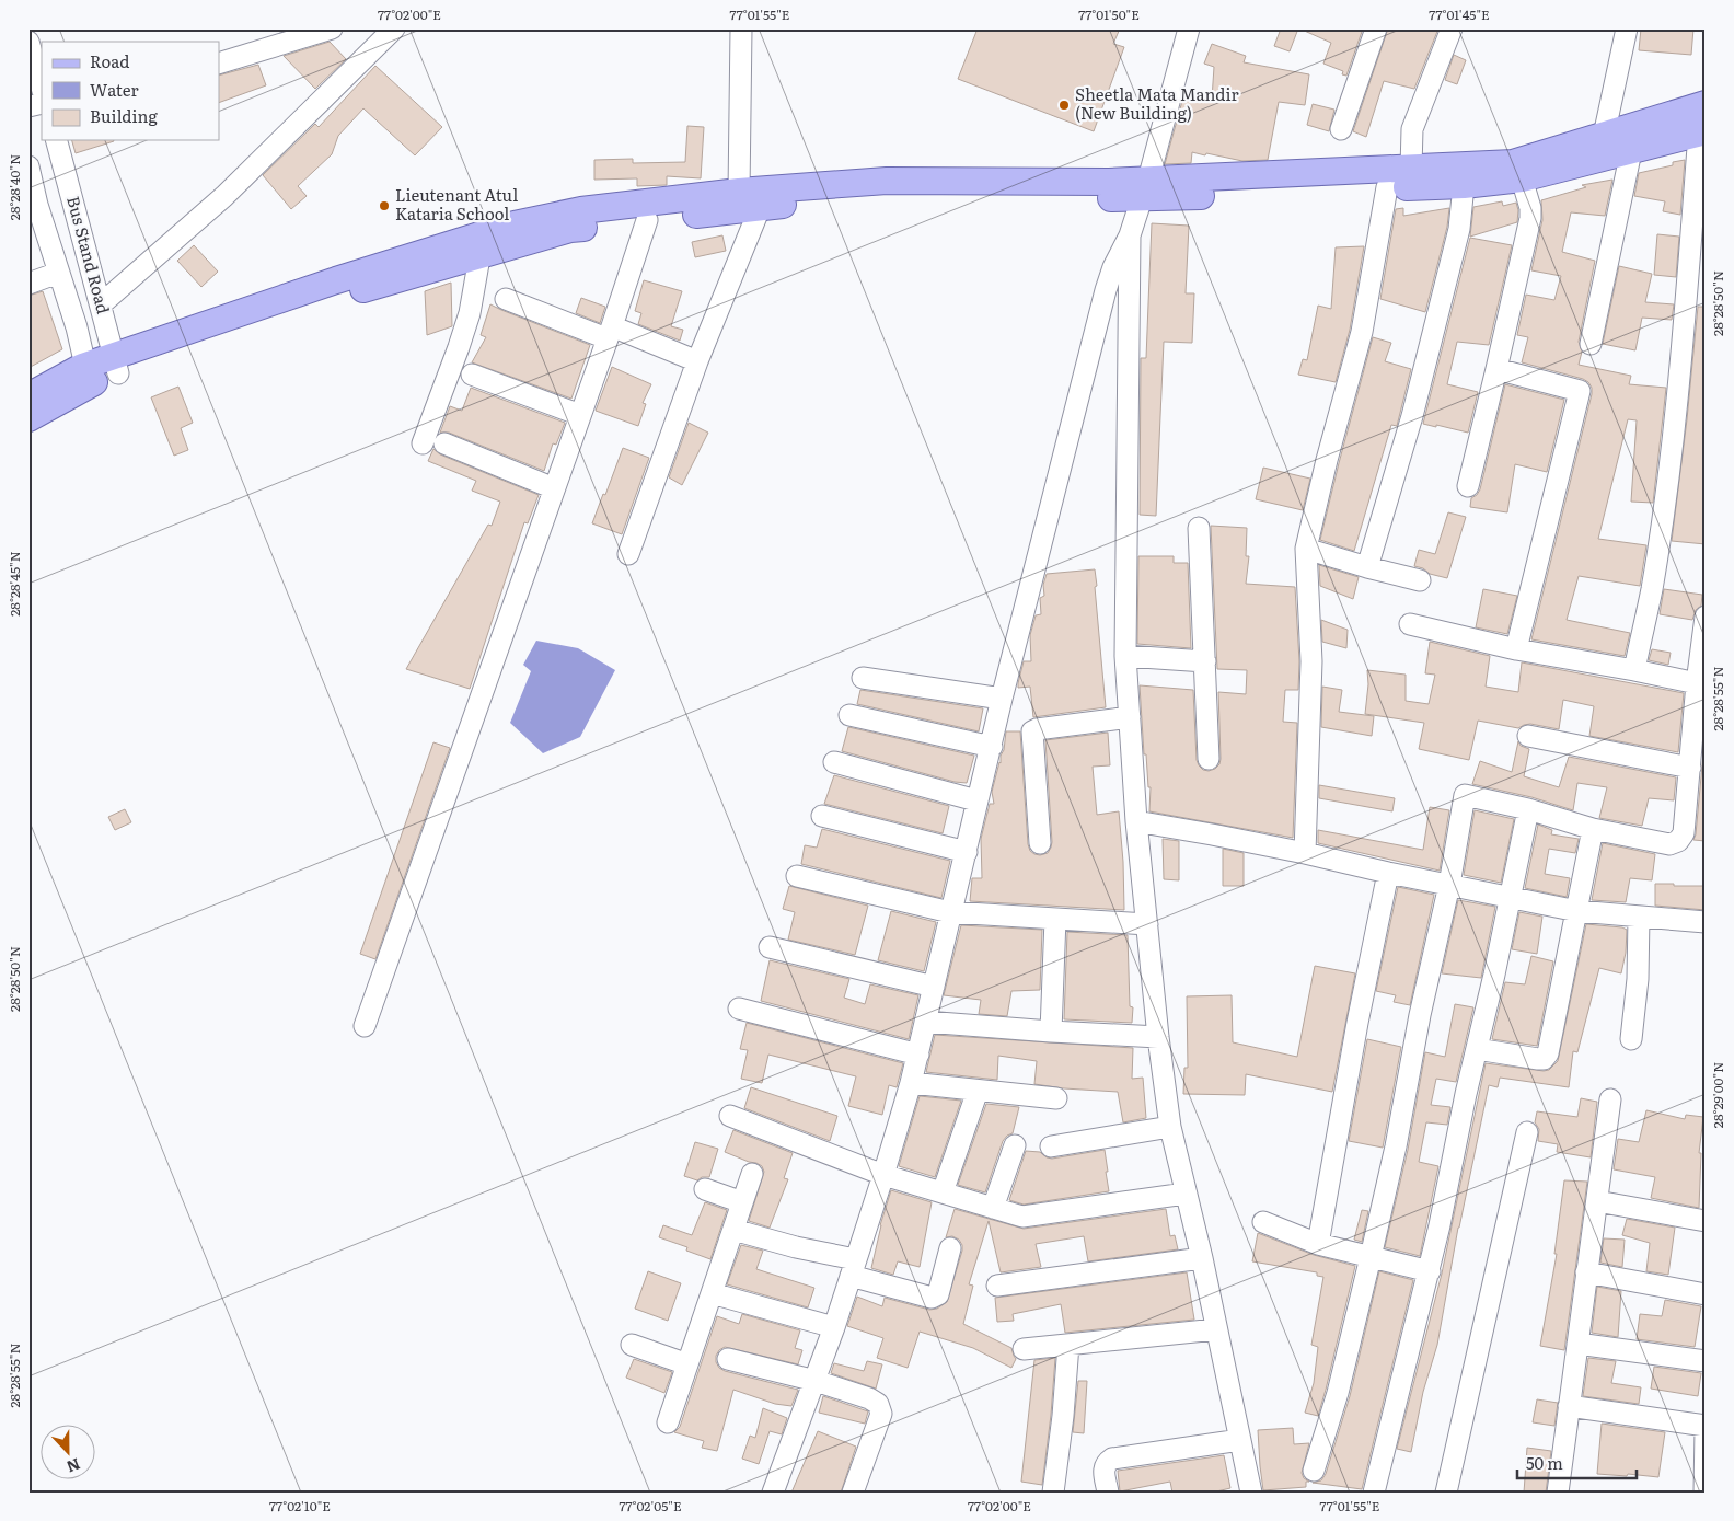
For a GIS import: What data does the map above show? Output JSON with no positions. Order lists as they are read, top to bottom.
{
  "streets": {
    "street": ["Bus Stand Road"]
  },
  "places": ["Sheetla Mata Mandir (New Building)", "Lieutenant Atul Kataria School"],
  "legend": ["Road", "Water", "Building"],
  "scale_bar": "50 m",
  "north": "bottom",
  "coordinates": [
    "77°02'00\"E",
    "77°01'55\"E",
    "77°01'50\"E",
    "77°01'45\"E",
    "28°28'40\"N",
    "28°28'50\"N",
    "28°28'45\"N",
    "28°28'55\"N",
    "28°29'00\"N",
    "77°02'10\"E",
    "77°02'05\"E"
  ]
}
